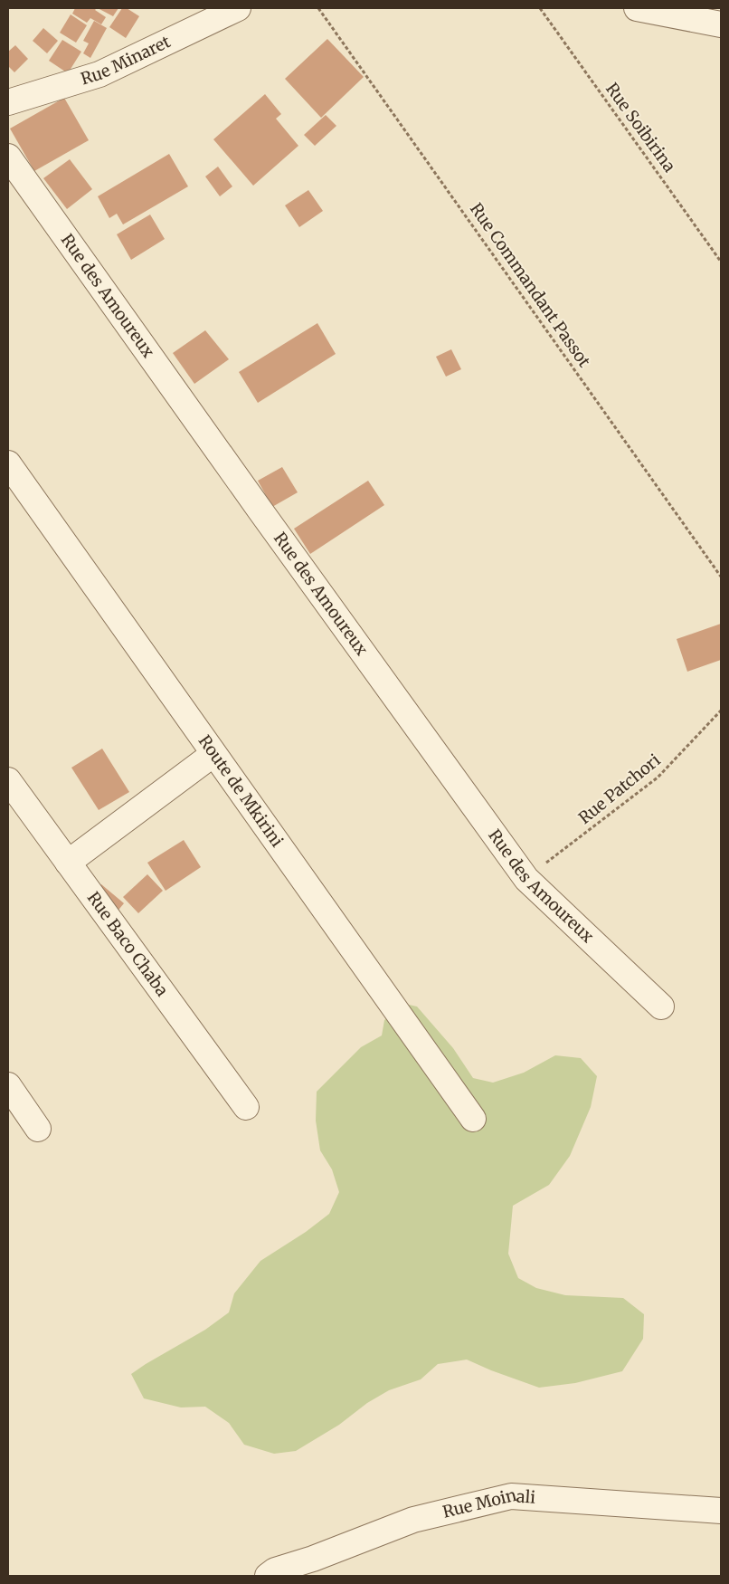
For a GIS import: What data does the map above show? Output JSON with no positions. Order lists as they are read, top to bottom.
{
  "streets": {
    "street": [
      "Rue Minaret",
      "Rue des Amoureux",
      "Route de Mkirini",
      "Rue Baco Chaba",
      "Rue Moinali"
    ],
    "path": ["Rue Soibirina", "Rue Commandant Passot", "Rue Patchori"]
  },
  "crossings": [
    ["Rue des Amoureux", "Rue Patchori"]
  ]
}
